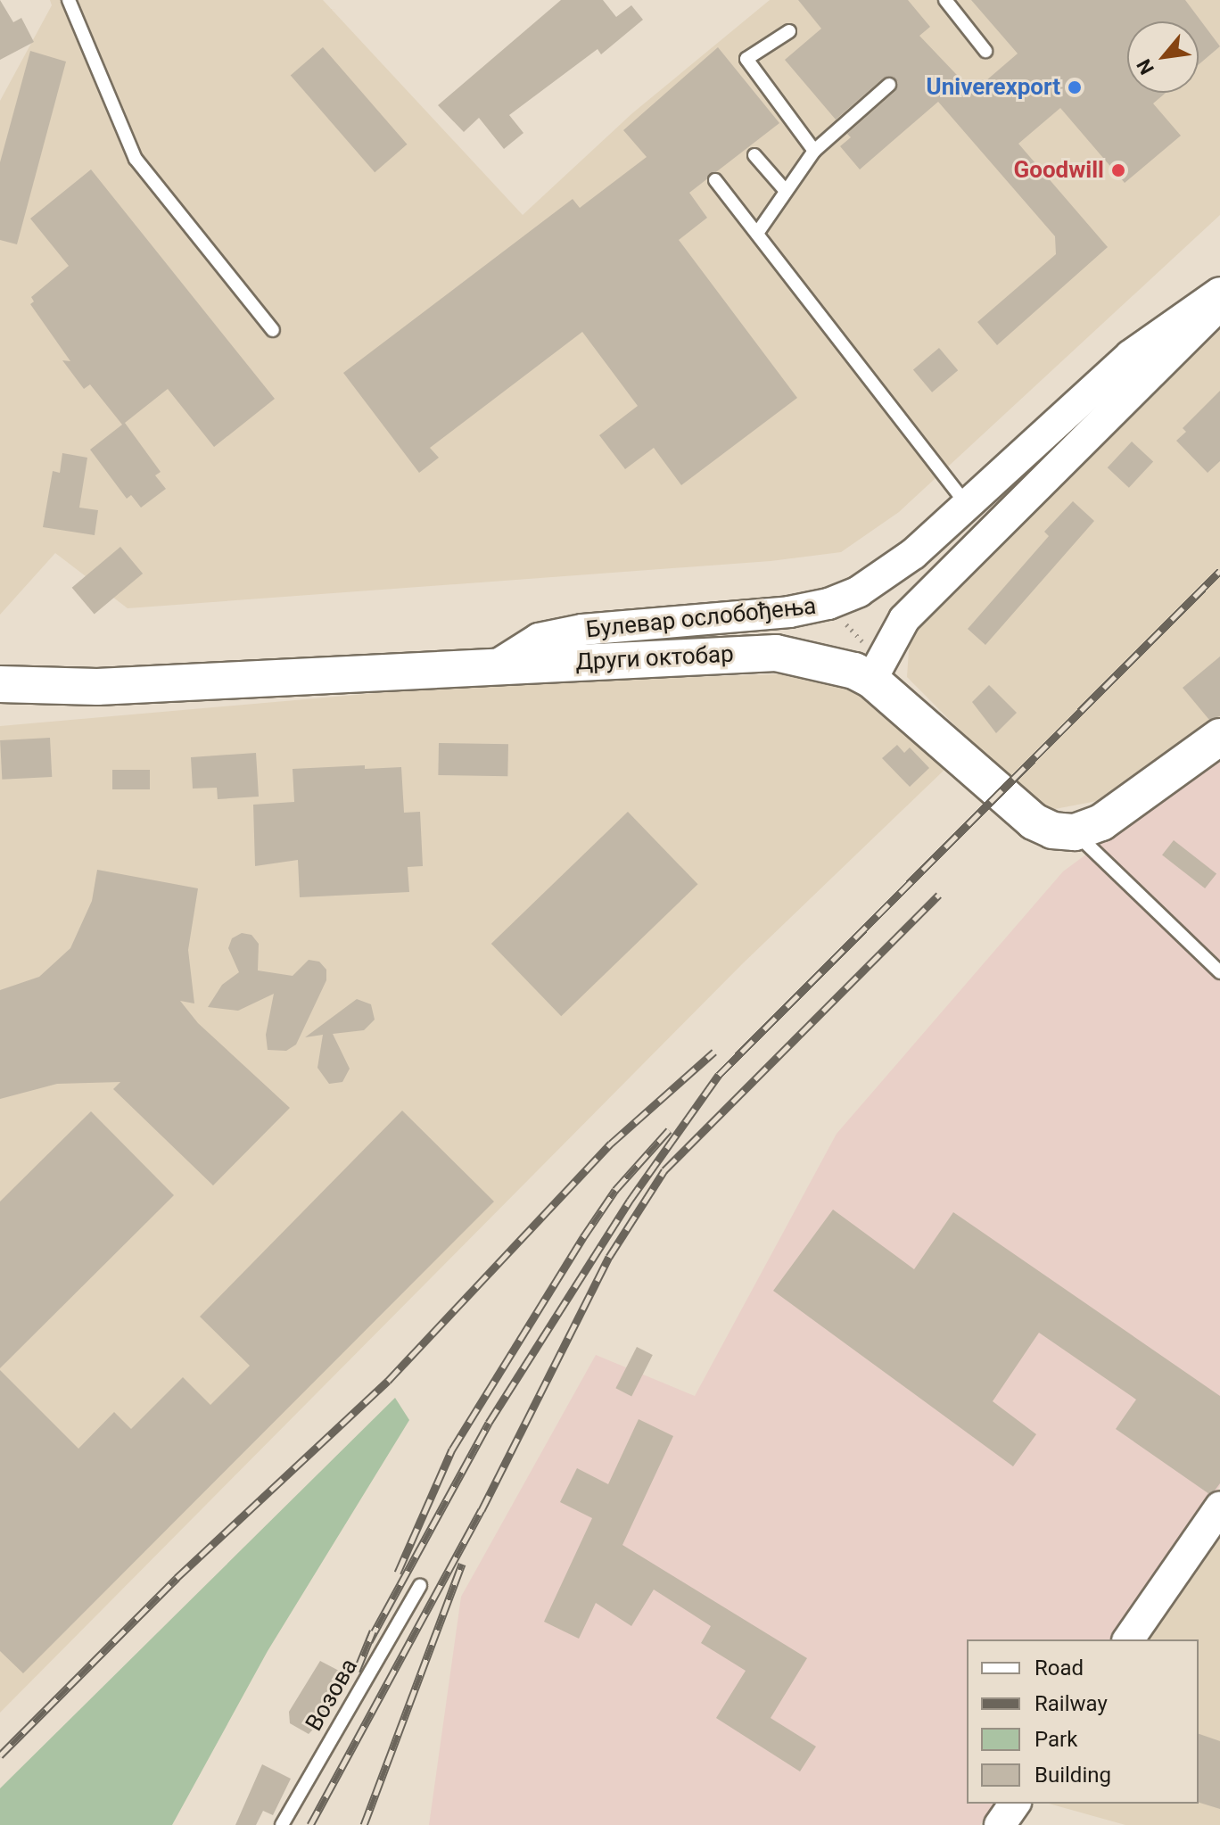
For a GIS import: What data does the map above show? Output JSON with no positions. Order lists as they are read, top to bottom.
{
  "streets": {
    "main road": ["Други октобар"],
    "street": ["Булевар ослобођења"],
    "lane": ["Возова"]
  },
  "crossings": [
    ["Булевар ослобођења", "Други октобар"]
  ],
  "places": ["Univerexport", "Goodwill"],
  "legend": [
    "Road",
    "Railway",
    "Park",
    "Building"
  ],
  "north": "bottom left"
}
